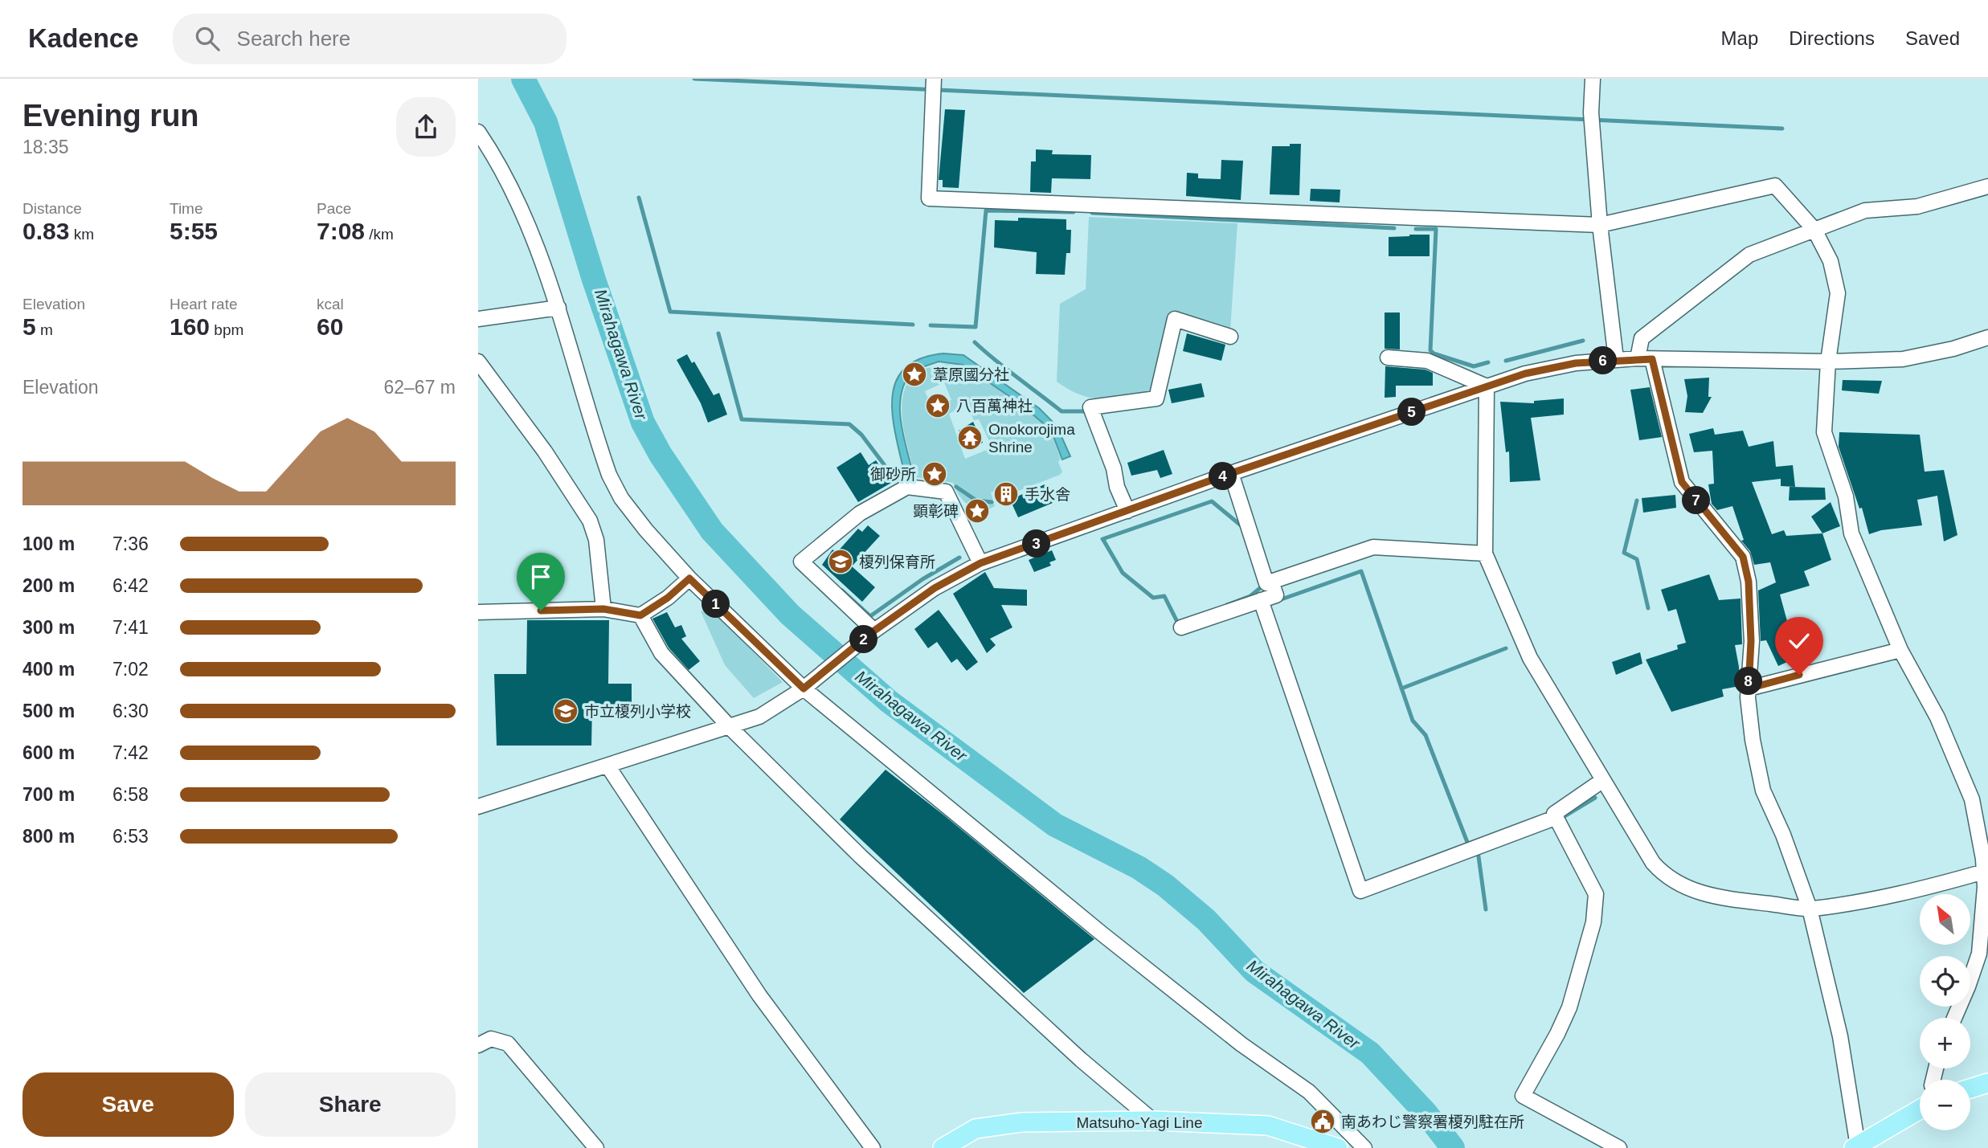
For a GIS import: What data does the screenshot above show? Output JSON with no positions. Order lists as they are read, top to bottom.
{
  "streets": {
    "main road": ["Matsuho-Yagi Line"]
  },
  "water": ["Mirahagawa River"],
  "places": {
    "place": [
      "葦原國分社",
      "八百萬神社",
      "御砂所",
      "顕彰碑"
    ],
    "temple": ["Onokorojima Shrine"],
    "building": ["手水舎"],
    "school or university": ["榎列保育所", "市立榎列小学校"],
    "public building": ["南あわじ警察署榎列駐在所"]
  },
  "north": "top left",
  "page": {
    "header": "Kadence",
    "search": "Search here",
    "nav": ["Map", "Directions", "Saved"],
    "heading": ["Evening run", "18:35"],
    "stats": [
      ["Distance", "0.83 km"],
      ["Time", "5:55"],
      ["Pace", "7:08 /km"],
      ["Elevation", "5 m"],
      ["Heart rate", "160 bpm"],
      ["kcal", "60"]
    ],
    "pins": [
      "6",
      "5",
      "4",
      "7",
      "3",
      "1",
      "2",
      "8"
    ],
    "chart": ["Elevation", "62–67 m"],
    "list": [
      {
        "name": "100 m",
        "note": "7:36"
      },
      {
        "name": "200 m",
        "note": "6:42"
      },
      {
        "name": "300 m",
        "note": "7:41"
      },
      {
        "name": "400 m",
        "note": "7:02"
      },
      {
        "name": "500 m",
        "note": "6:30"
      },
      {
        "name": "600 m",
        "note": "7:42"
      },
      {
        "name": "700 m",
        "note": "6:58"
      },
      {
        "name": "800 m",
        "note": "6:53"
      }
    ],
    "map_buttons": ["+", "−"],
    "buttons": ["Save", "Share"]
  }
}
